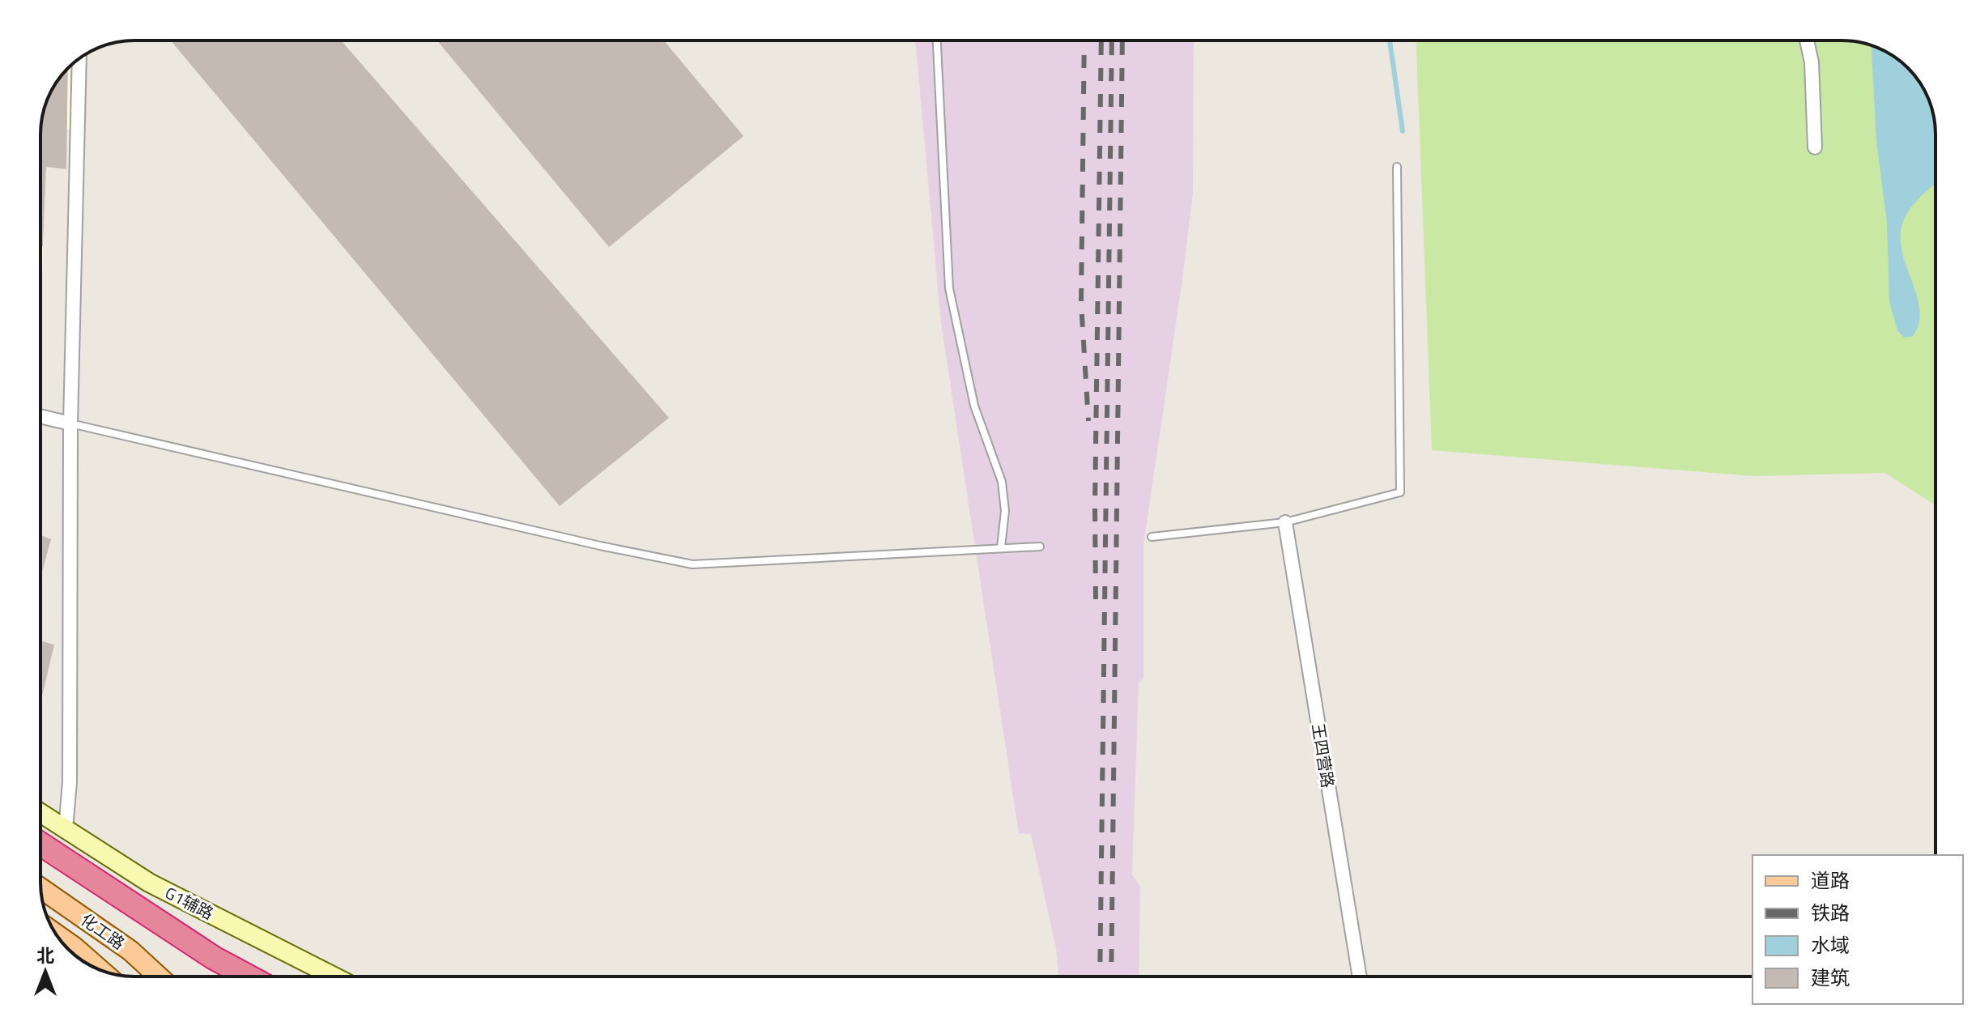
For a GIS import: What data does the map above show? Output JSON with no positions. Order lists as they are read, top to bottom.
{
  "streets": {
    "main road": ["G1辅路", "化工路"],
    "street": ["王四营路"]
  },
  "legend": [
    "道路",
    "铁路",
    "水域",
    "建筑"
  ],
  "north": "top"
}
